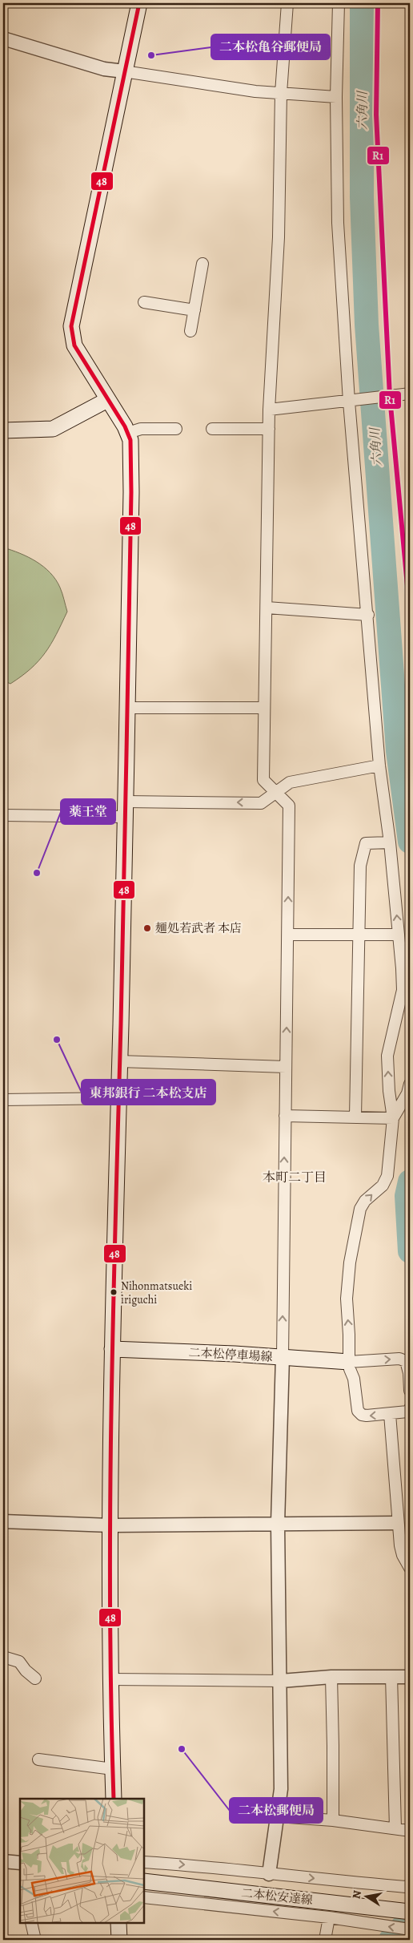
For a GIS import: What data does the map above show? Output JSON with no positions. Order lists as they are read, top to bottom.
{
  "streets": {
    "main road": ["二本松停車場線", "二本松安達線"]
  },
  "districts": ["本町二丁目"],
  "water": ["六角川"],
  "places": [
    "二本松亀谷郵便局",
    "薬王堂",
    "麺処若武者 本店",
    "東邦銀行 二本松支店",
    "Nihonmatsueki iriguchi",
    "二本松郵便局"
  ],
  "lines": ["transit line R1", "transit line 48"],
  "north": "left"
}
